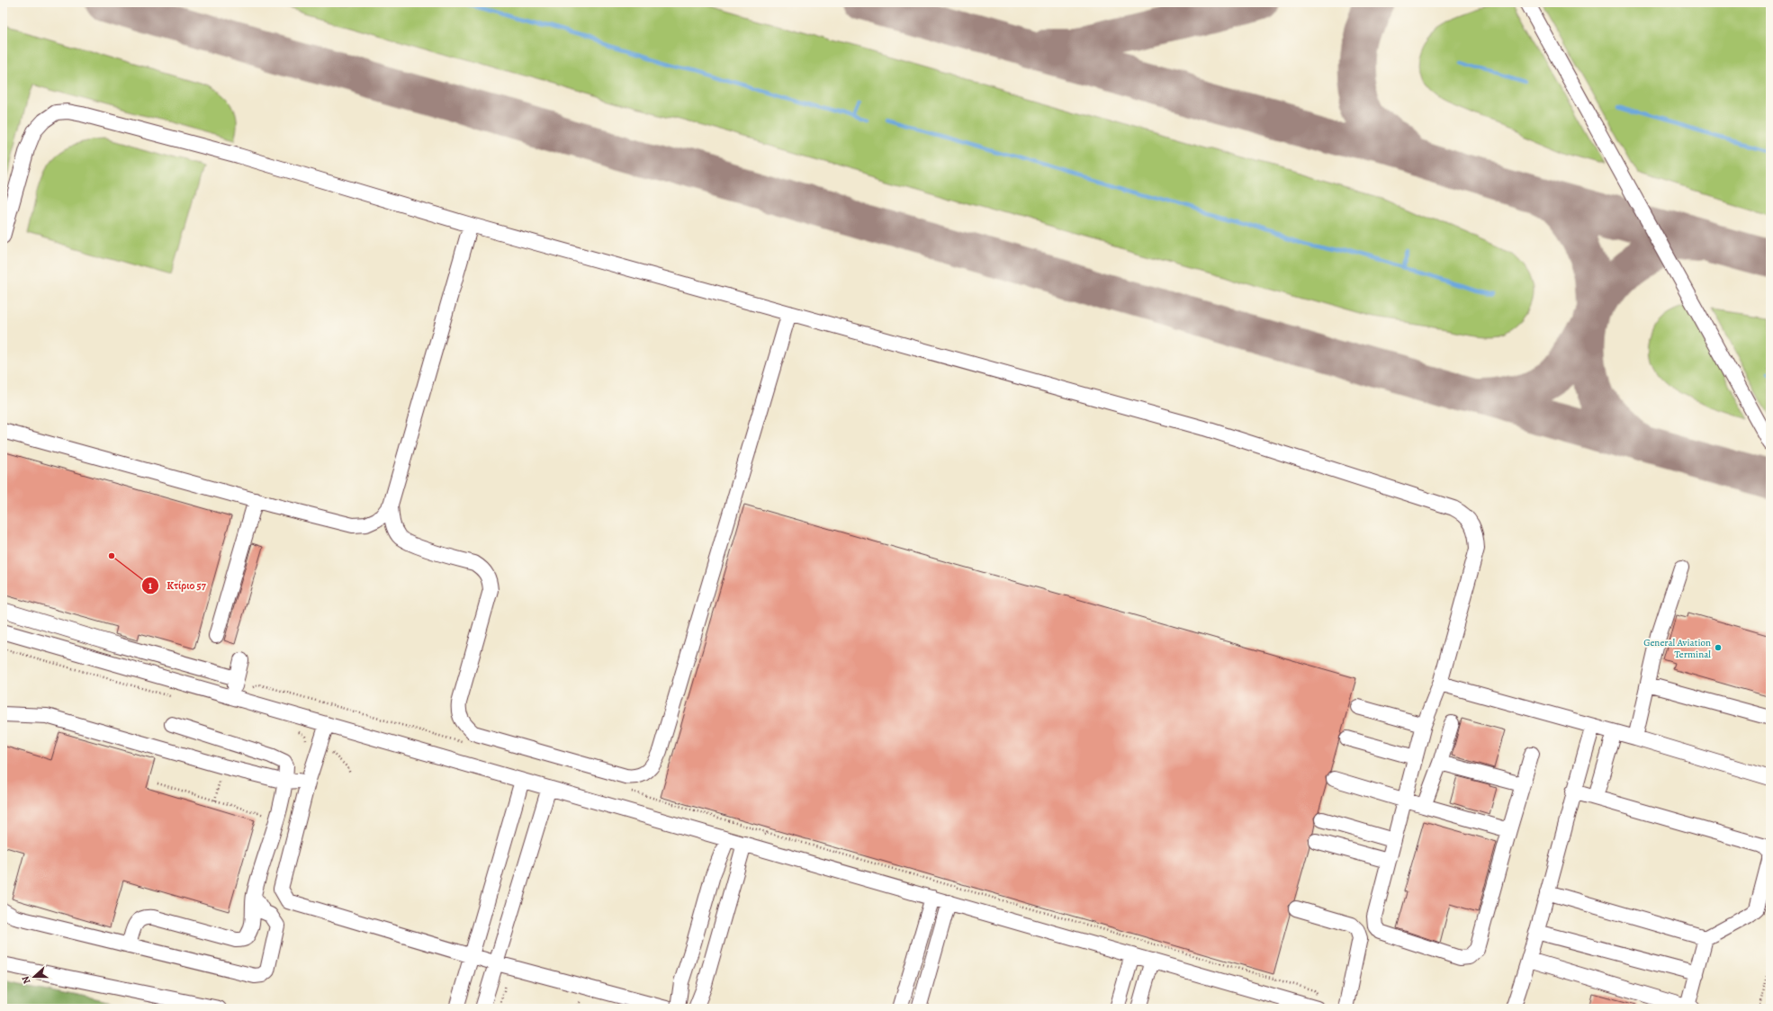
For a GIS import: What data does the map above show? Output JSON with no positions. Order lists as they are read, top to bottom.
{
  "places": ["Κτίριο 57", "General Aviation Terminal"],
  "north": "left"
}
